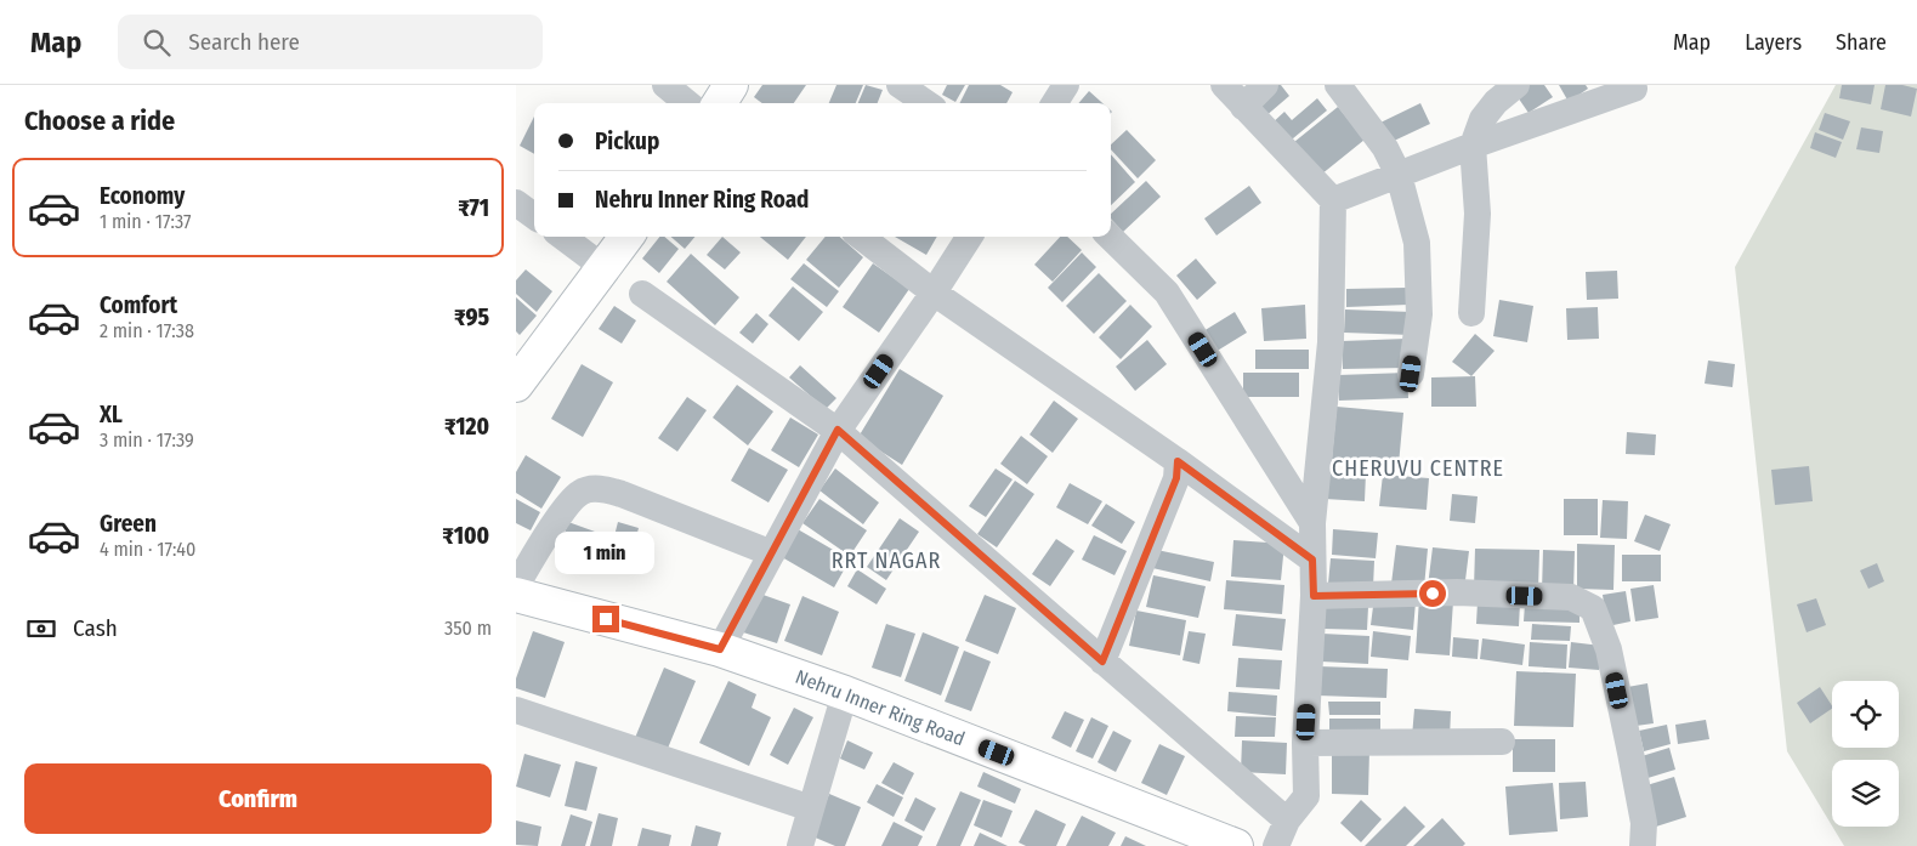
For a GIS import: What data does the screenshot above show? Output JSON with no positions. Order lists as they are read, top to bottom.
{
  "streets": {
    "street": ["Nehru Inner Ring Road"]
  },
  "districts": ["CHERUVU CENTRE", "RRT NAGAR"],
  "page": {
    "header": "Map",
    "search": "Search here",
    "nav": ["Map", "Layers", "Share"],
    "heading": "Choose a ride",
    "banner": ["Pickup", "Nehru Inner Ring Road"],
    "list": [
      {
        "name": "Economy",
        "note": "1 min · 17:37",
        "value": "₹71"
      },
      {
        "name": "Comfort",
        "note": "2 min · 17:38",
        "value": "₹95"
      },
      {
        "name": "XL",
        "note": "3 min · 17:39",
        "value": "₹120"
      },
      {
        "name": "Green",
        "note": "4 min · 17:40",
        "value": "₹100"
      }
    ],
    "bubble": "1 min",
    "pay": ["Cash", "350 m"],
    "buttons": "Confirm"
  }
}
